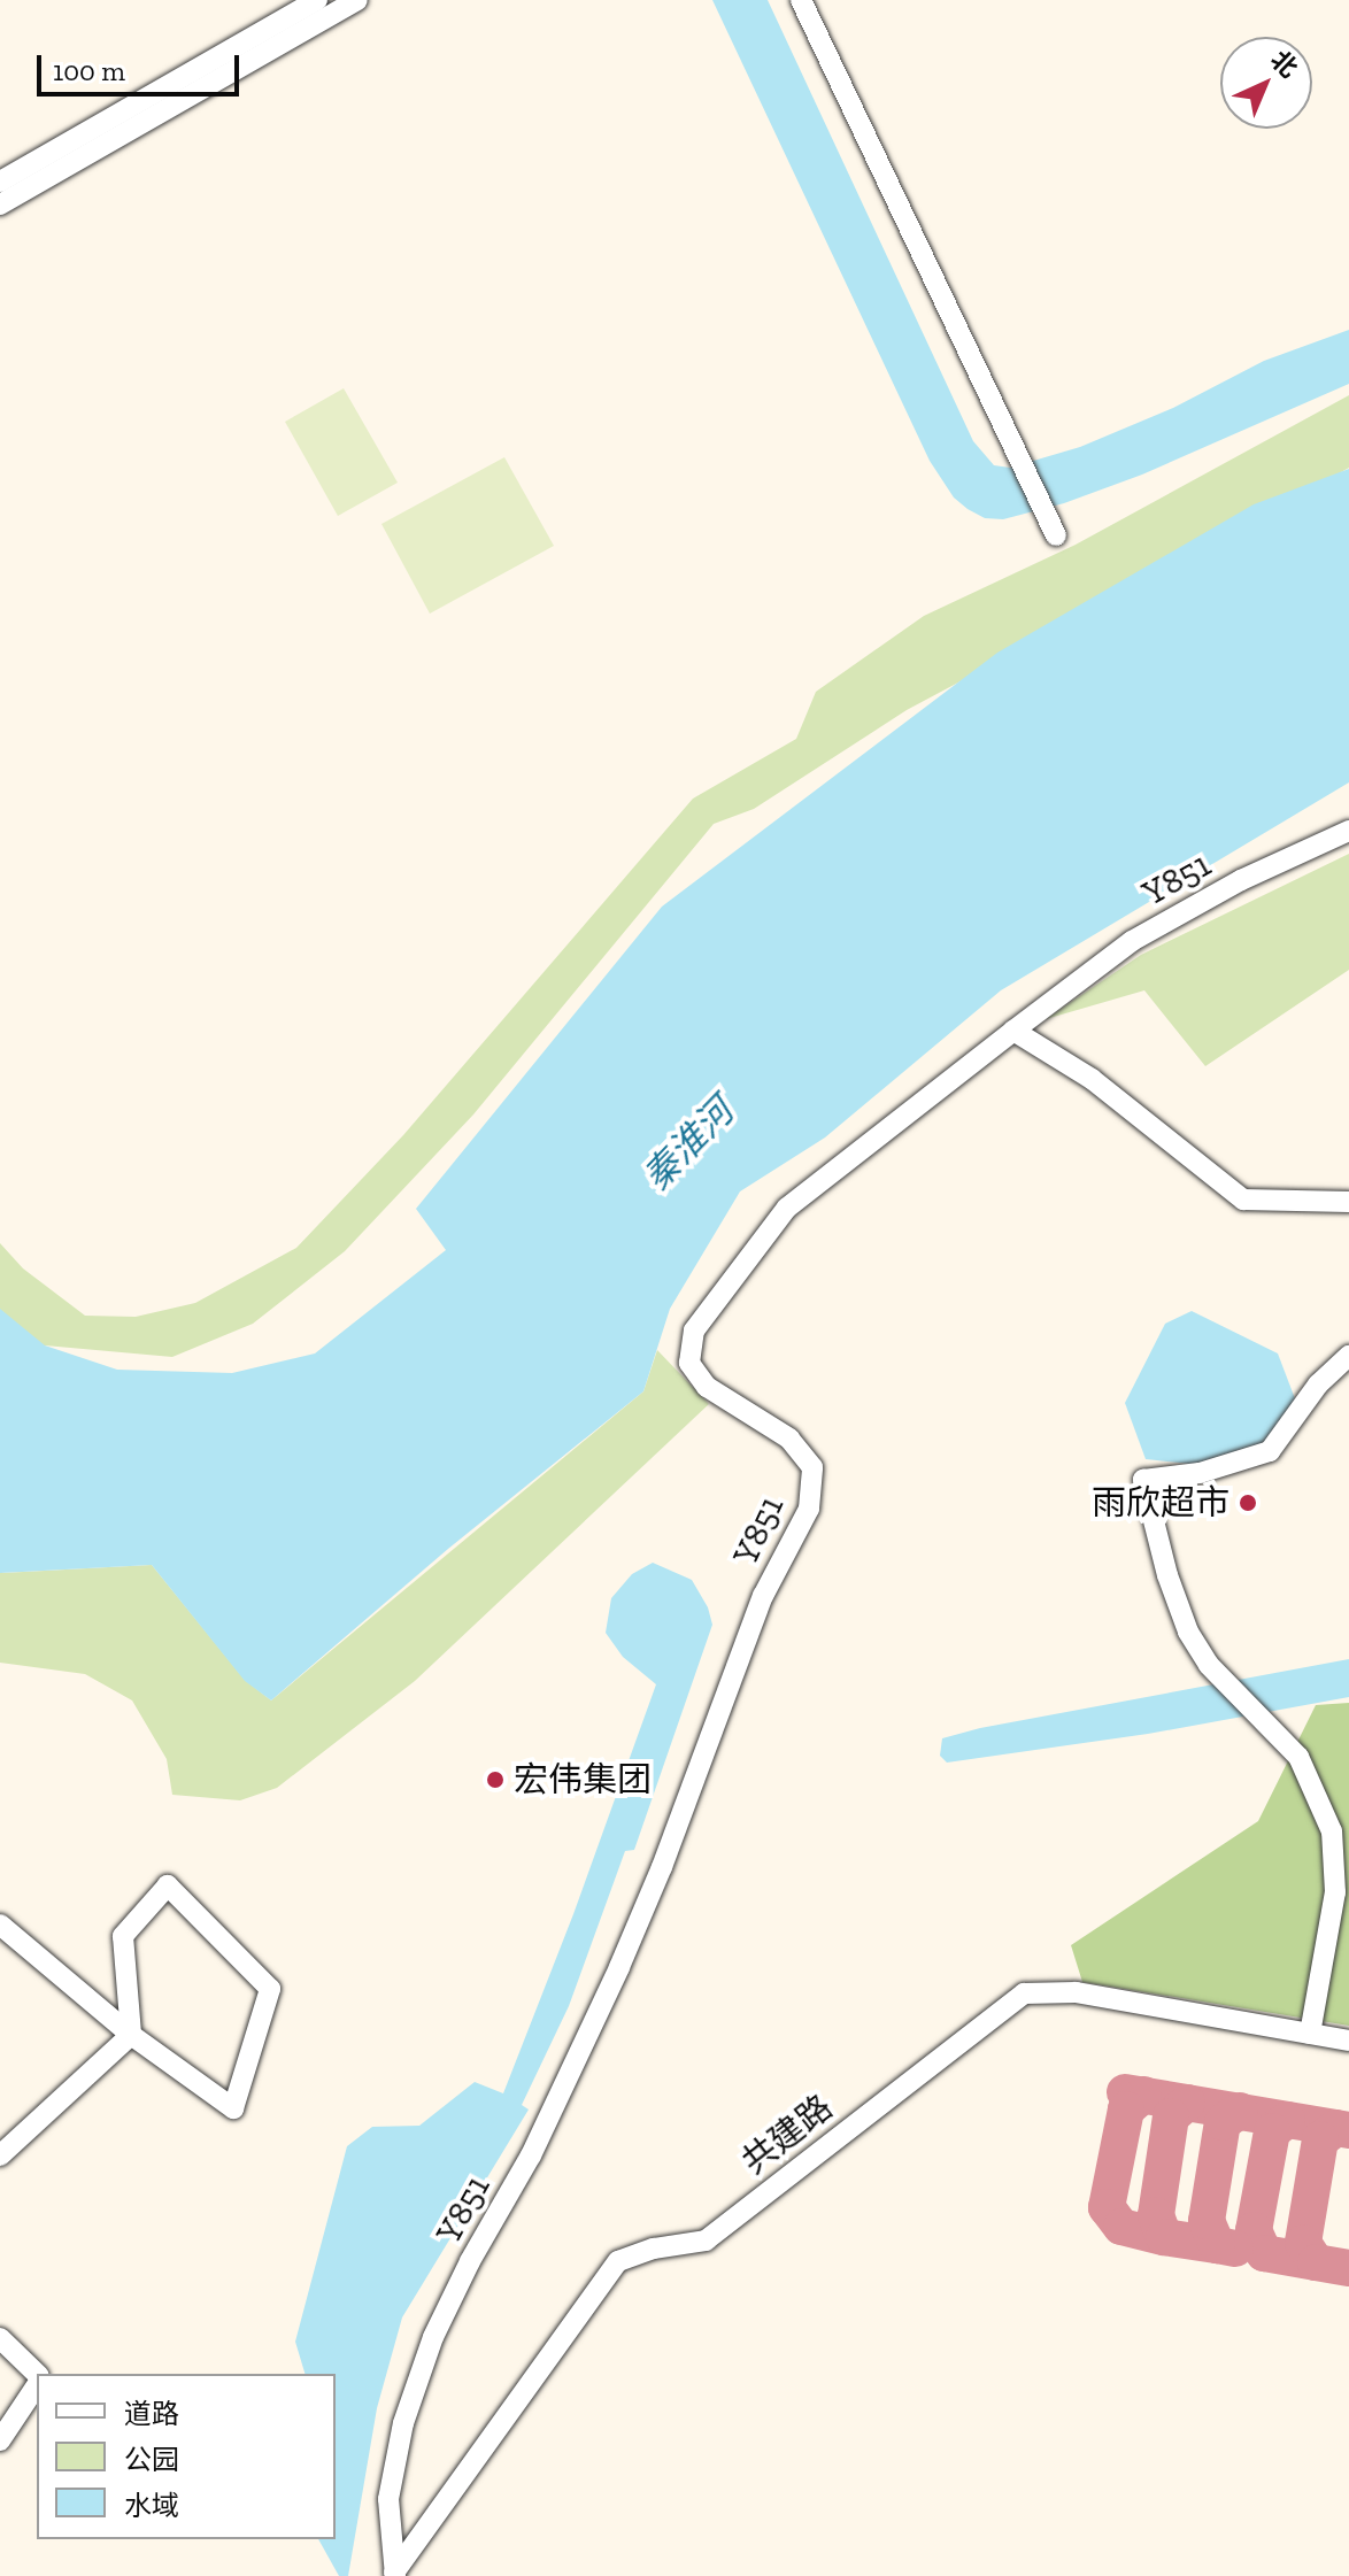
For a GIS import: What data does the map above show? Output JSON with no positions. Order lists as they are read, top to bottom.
{
  "streets": {
    "street": ["Y851", "共建路"]
  },
  "crossings": [
    ["Y851", "共建路"]
  ],
  "water": ["秦淮河"],
  "places": ["雨欣超市", "宏伟集团"],
  "legend": ["道路", "公园", "水域"],
  "scale_bar": "100 m",
  "north": "top right"
}
